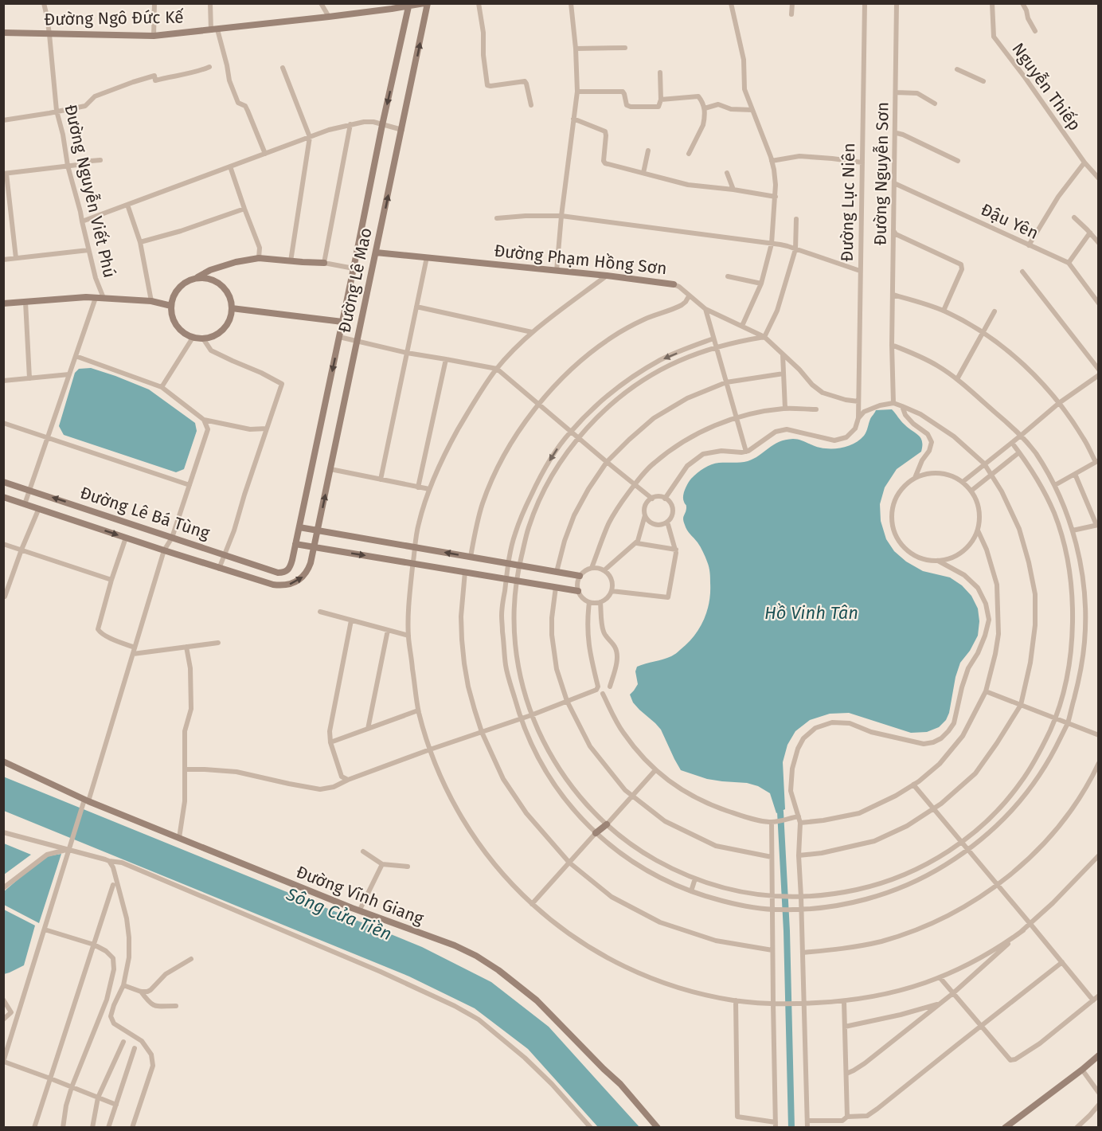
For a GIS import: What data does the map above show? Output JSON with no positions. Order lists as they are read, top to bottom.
{
  "streets": {
    "street": [
      "Đường Ngô Đức Kế",
      "Nguyễn Thiếp",
      "Đường Nguyễn Sơn",
      "Đường Nguyễn Viết Phú",
      "Đường Lục Niên",
      "Đậu Yên",
      "Đường Phạm Hồng Sơn",
      "Đường Lê Mao",
      "Đường Lê Bá Tùng",
      "Đường Vĩnh Giang"
    ]
  },
  "crossings": [
    ["Đường Ngô Đức Kế", "Đường Nguyễn Viết Phú"],
    ["Đường Ngô Đức Kế", "Đường Lê Mao"],
    ["Đường Nguyễn Sơn", "Đậu Yên"],
    ["Đường Lục Niên", "Đường Phạm Hồng Sơn"],
    ["Đường Phạm Hồng Sơn", "Đường Lê Mao"],
    ["Đường Lê Mao", "Đường Lê Bá Tùng"]
  ],
  "water": ["Hồ Vinh Tân", "Sông Cửa Tiền"]
}
